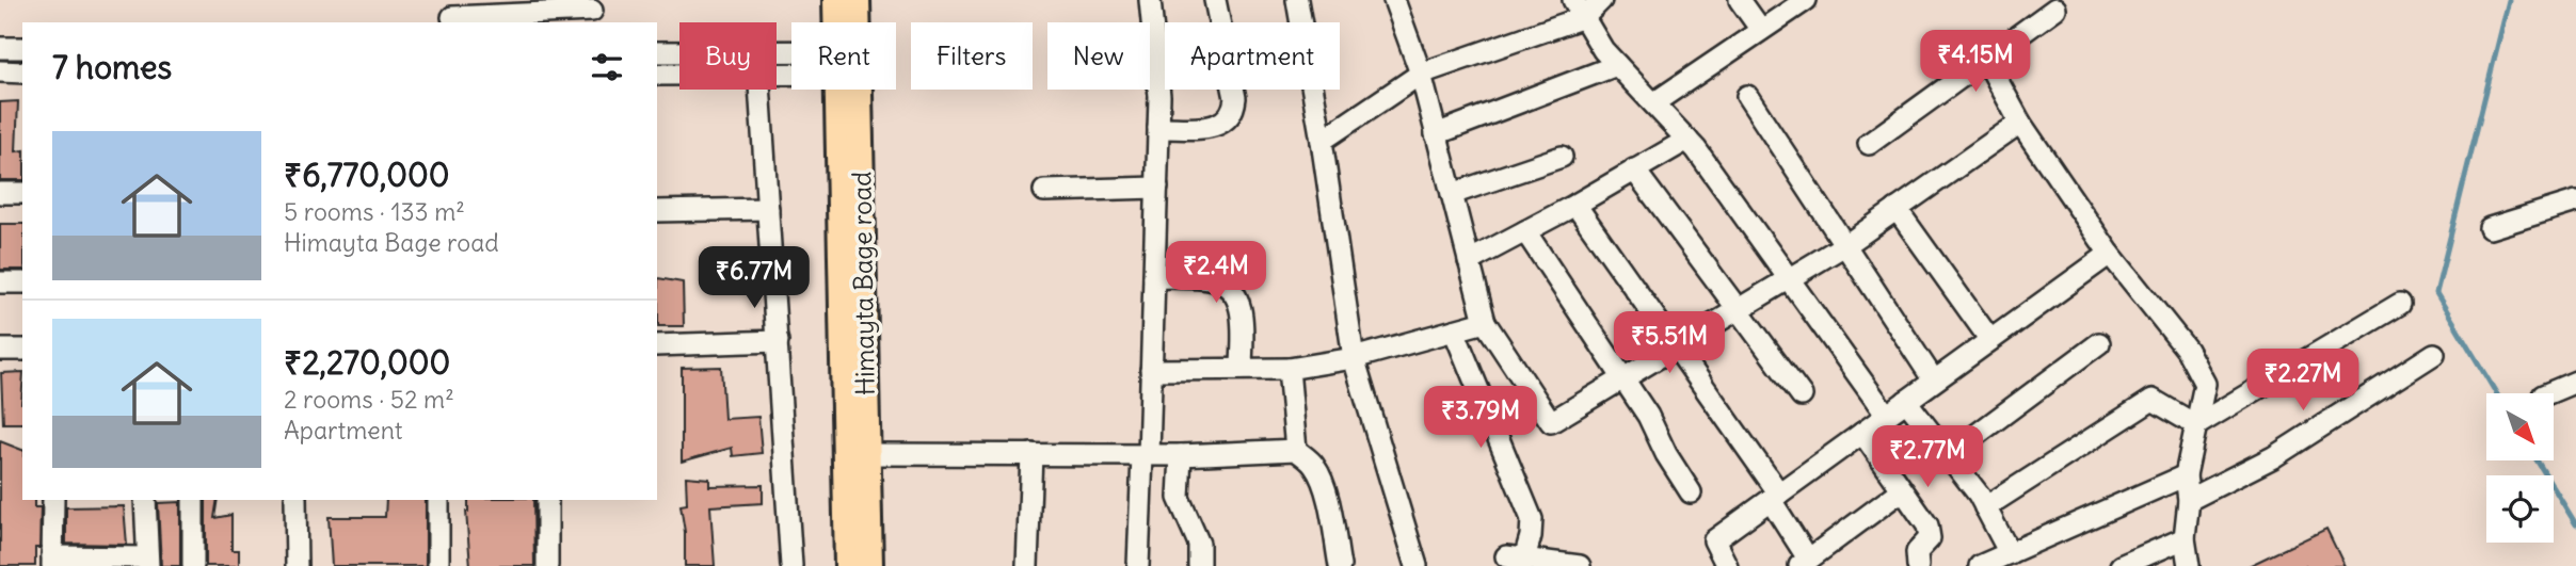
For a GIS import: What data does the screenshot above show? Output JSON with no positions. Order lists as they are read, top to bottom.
{
  "streets": {
    "main road": ["Himayta Bage road"]
  },
  "north": "bottom right",
  "page": {
    "chip": [
      "Buy",
      "Rent",
      "Filters",
      "New",
      "Apartment"
    ],
    "heading": "7 homes",
    "price": [
      "₹4.15M",
      "₹2.4M",
      "₹6.77M",
      "₹5.51M",
      "₹2.27M",
      "₹3.79M",
      "₹2.77M"
    ],
    "list": [
      {
        "name": "₹6,770,000",
        "note": "5 rooms · 133 m² · Himayta Bage road"
      },
      {
        "name": "₹2,270,000",
        "note": "2 rooms · 52 m² · Apartment"
      }
    ]
  }
}
